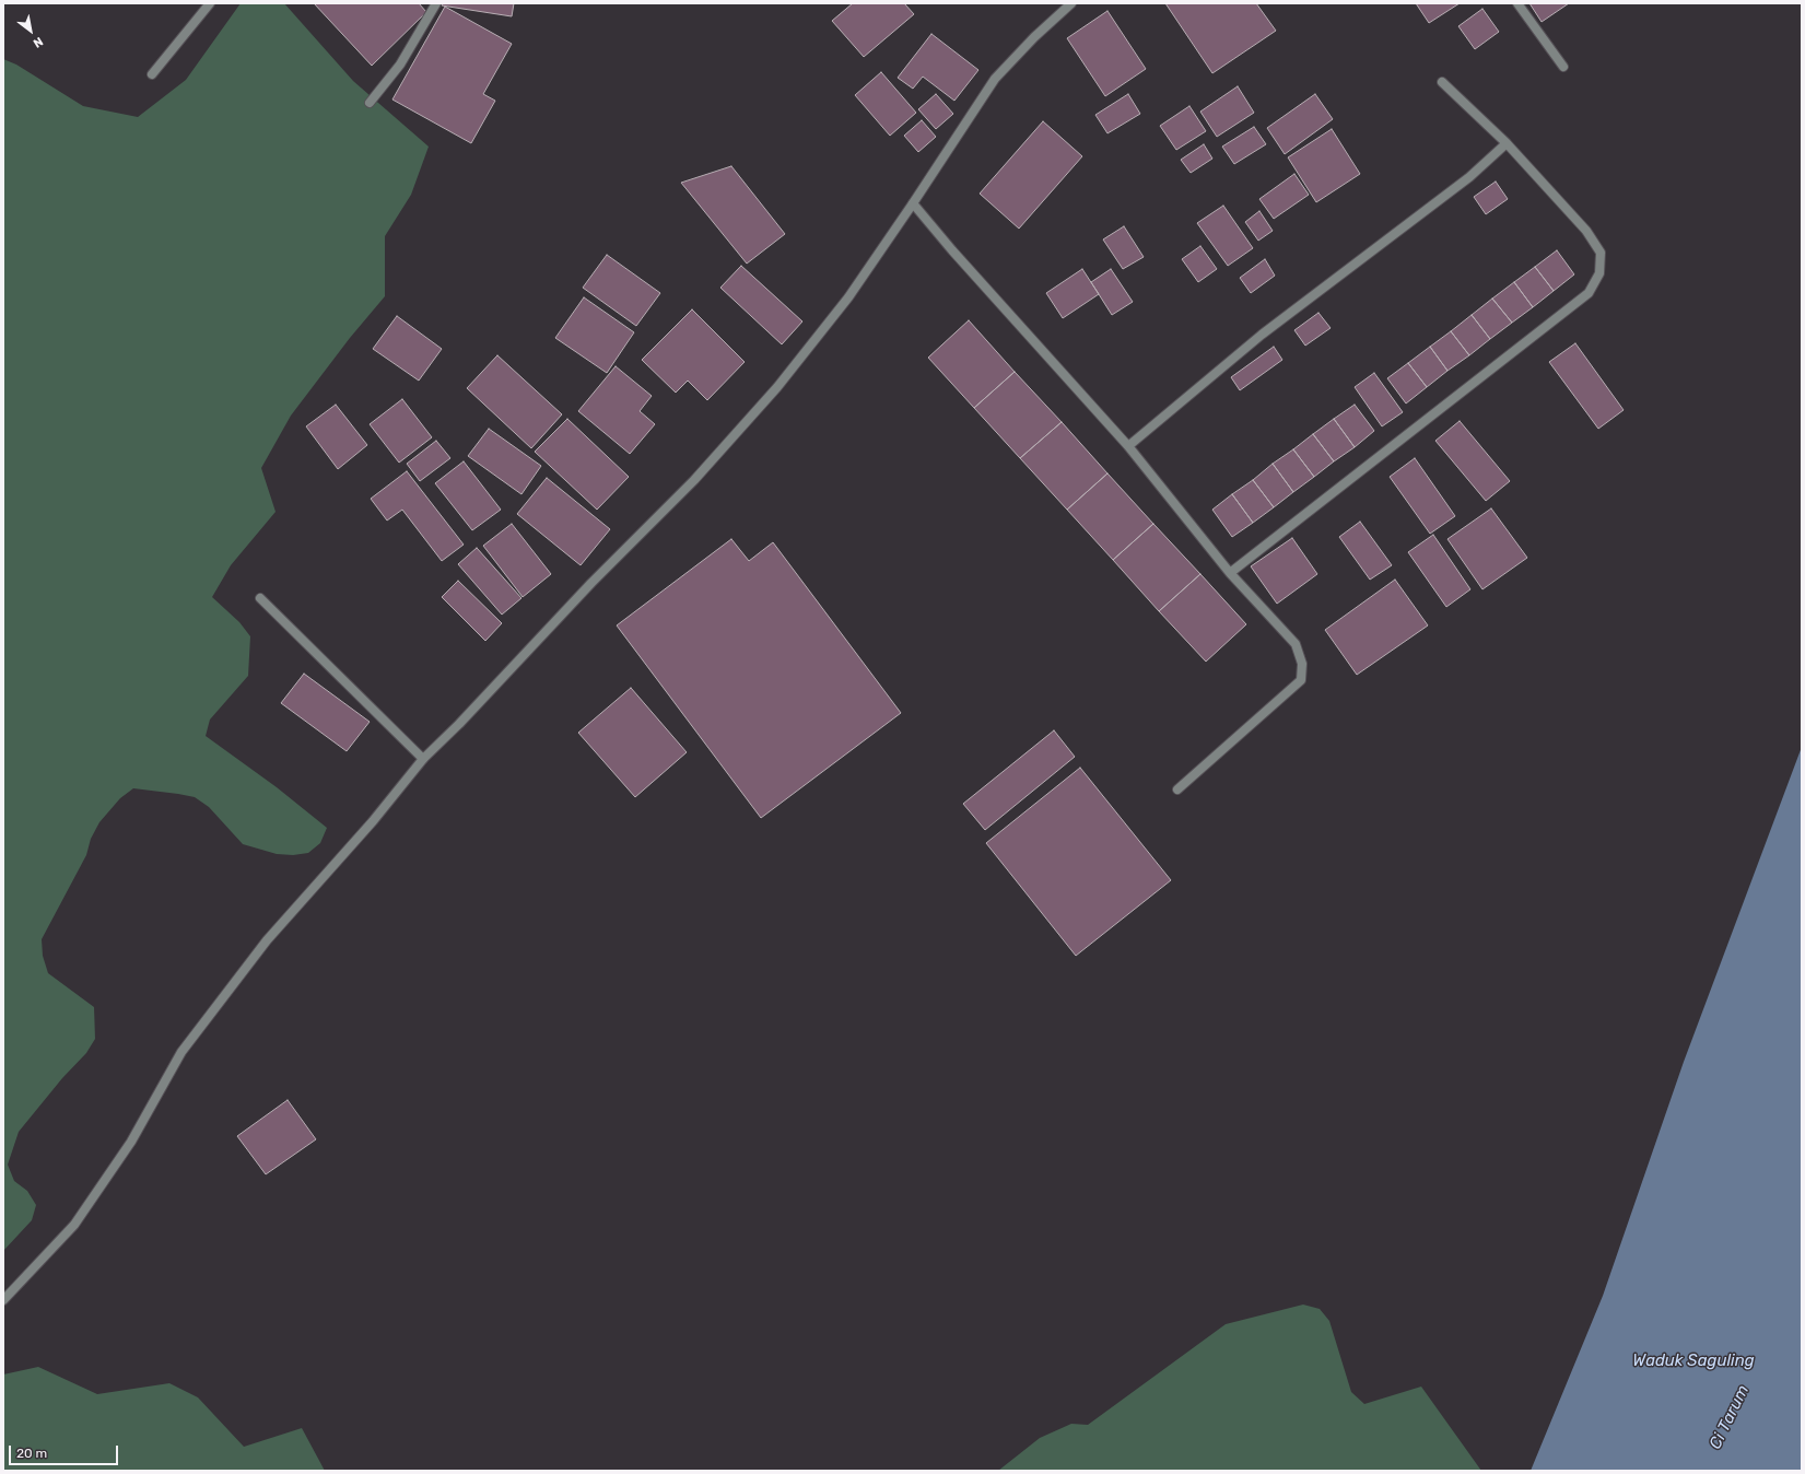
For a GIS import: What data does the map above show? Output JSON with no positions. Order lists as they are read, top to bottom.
{
  "water": ["Waduk Saguling", "Ci Tarum"],
  "scale_bar": "20 m",
  "north": "bottom right"
}
